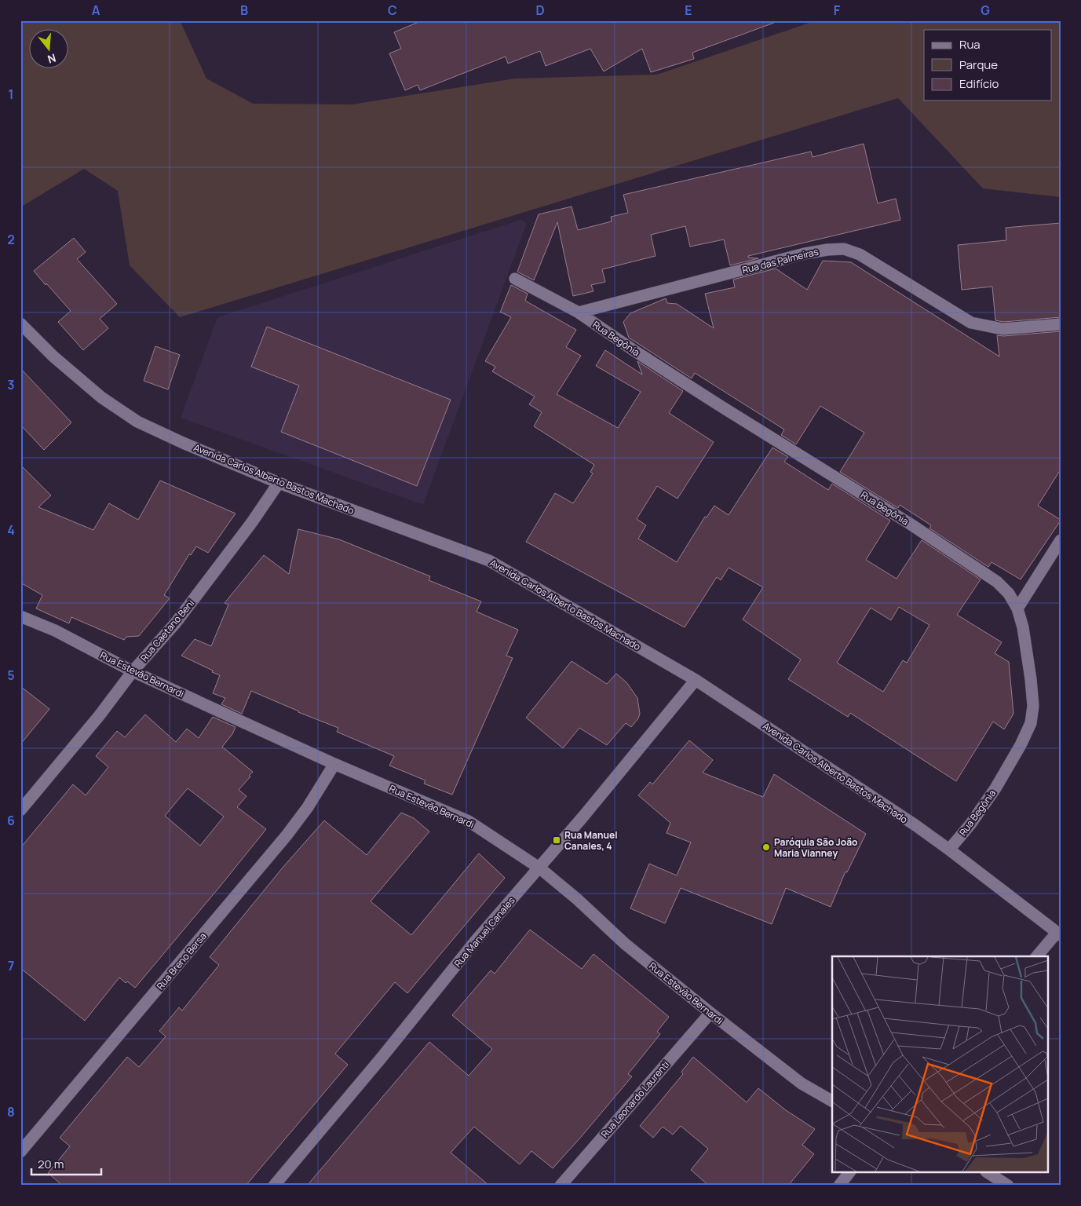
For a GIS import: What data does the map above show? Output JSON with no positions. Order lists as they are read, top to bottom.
{
  "streets": {
    "street": [
      "Rua das Palmeiras",
      "Rua Begônia",
      "Avenida Carlos Alberto Bastos Machado",
      "Rua Caetano Beni",
      "Rua Estevão Bernardi",
      "Rua Manuel Canales",
      "Rua Breno Bersa",
      "Rua Leonardo Laurenti"
    ]
  },
  "crossings": [
    ["Rua das Palmeiras", "Rua Begônia"],
    ["Rua Begônia", "Avenida Carlos Alberto Bastos Machado"],
    ["Avenida Carlos Alberto Bastos Machado", "Rua Caetano Beni"],
    ["Avenida Carlos Alberto Bastos Machado", "Rua Manuel Canales"],
    ["Rua Caetano Beni", "Rua Estevão Bernardi"],
    ["Rua Estevão Bernardi", "Rua Manuel Canales"],
    ["Rua Estevão Bernardi", "Rua Breno Bersa"],
    ["Rua Estevão Bernardi", "Rua Leonardo Laurenti"]
  ],
  "places": {
    "transit": ["Rua Manuel Canales, 4"],
    "other": ["Paróquia São João Maria Vianney"]
  },
  "legend": ["Rua", "Parque", "Edifício"],
  "scale_bar": "20 m",
  "north": "bottom",
  "grid": {
    "columns": [
      "A",
      "B",
      "C",
      "D",
      "E",
      "F",
      "G"
    ],
    "rows": [
      "1",
      "2",
      "3",
      "4",
      "5",
      "6",
      "7",
      "8"
    ]
  }
}
